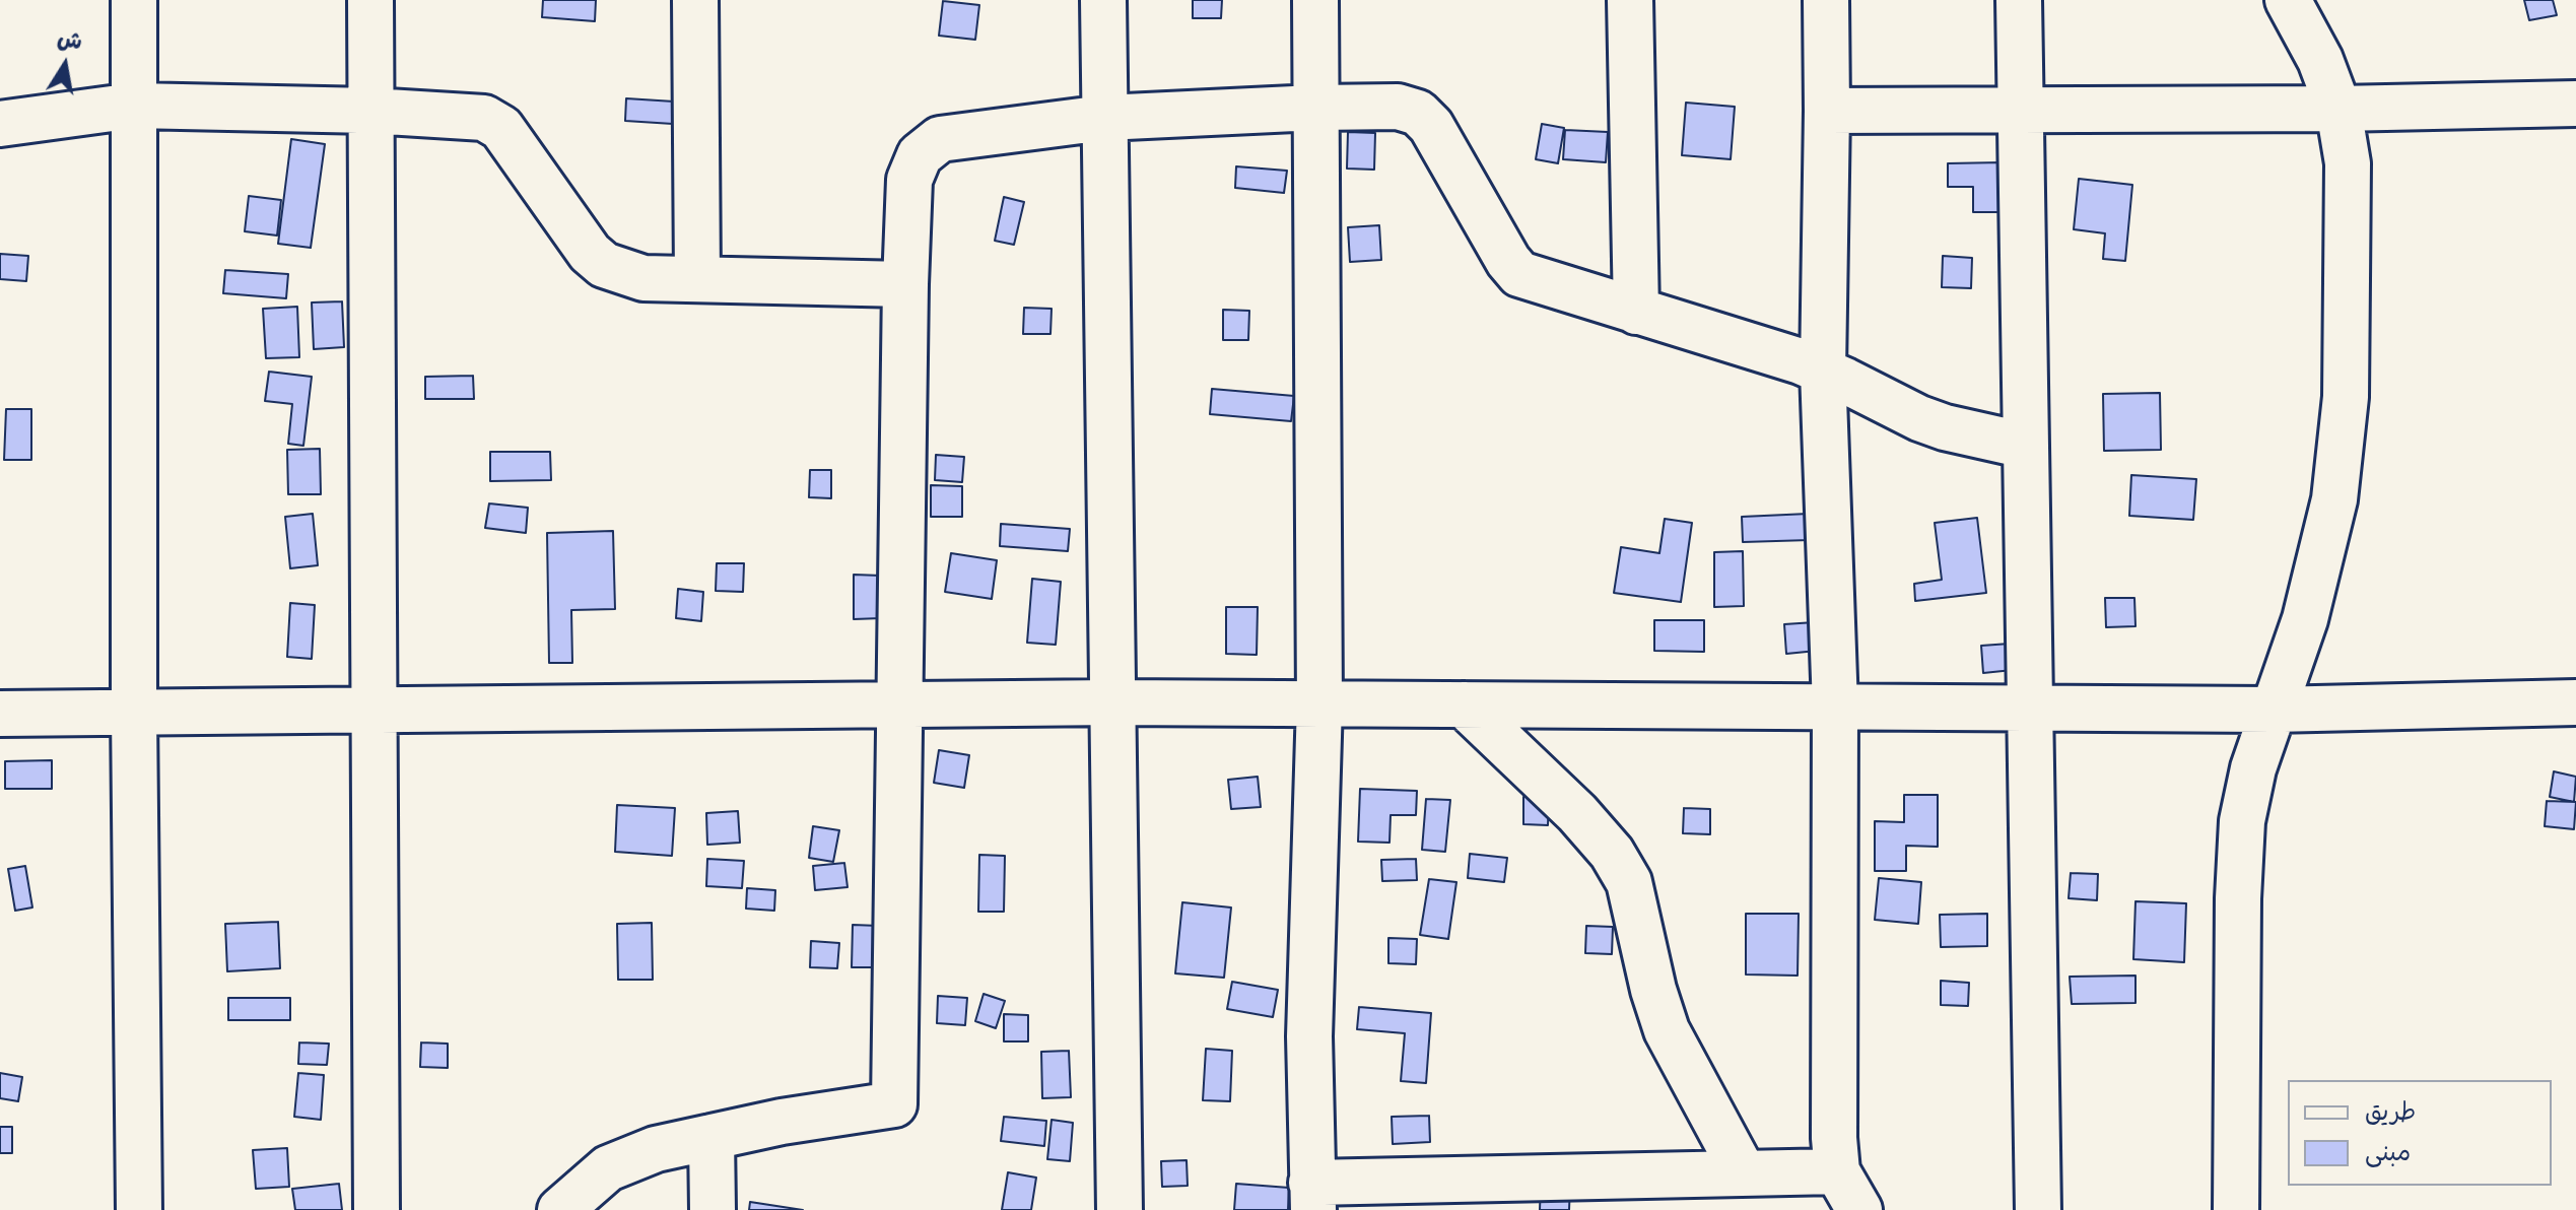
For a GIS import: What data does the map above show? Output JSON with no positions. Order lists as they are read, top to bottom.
{
  "legend": ["طريق", "مبنى"],
  "north": "top"
}
